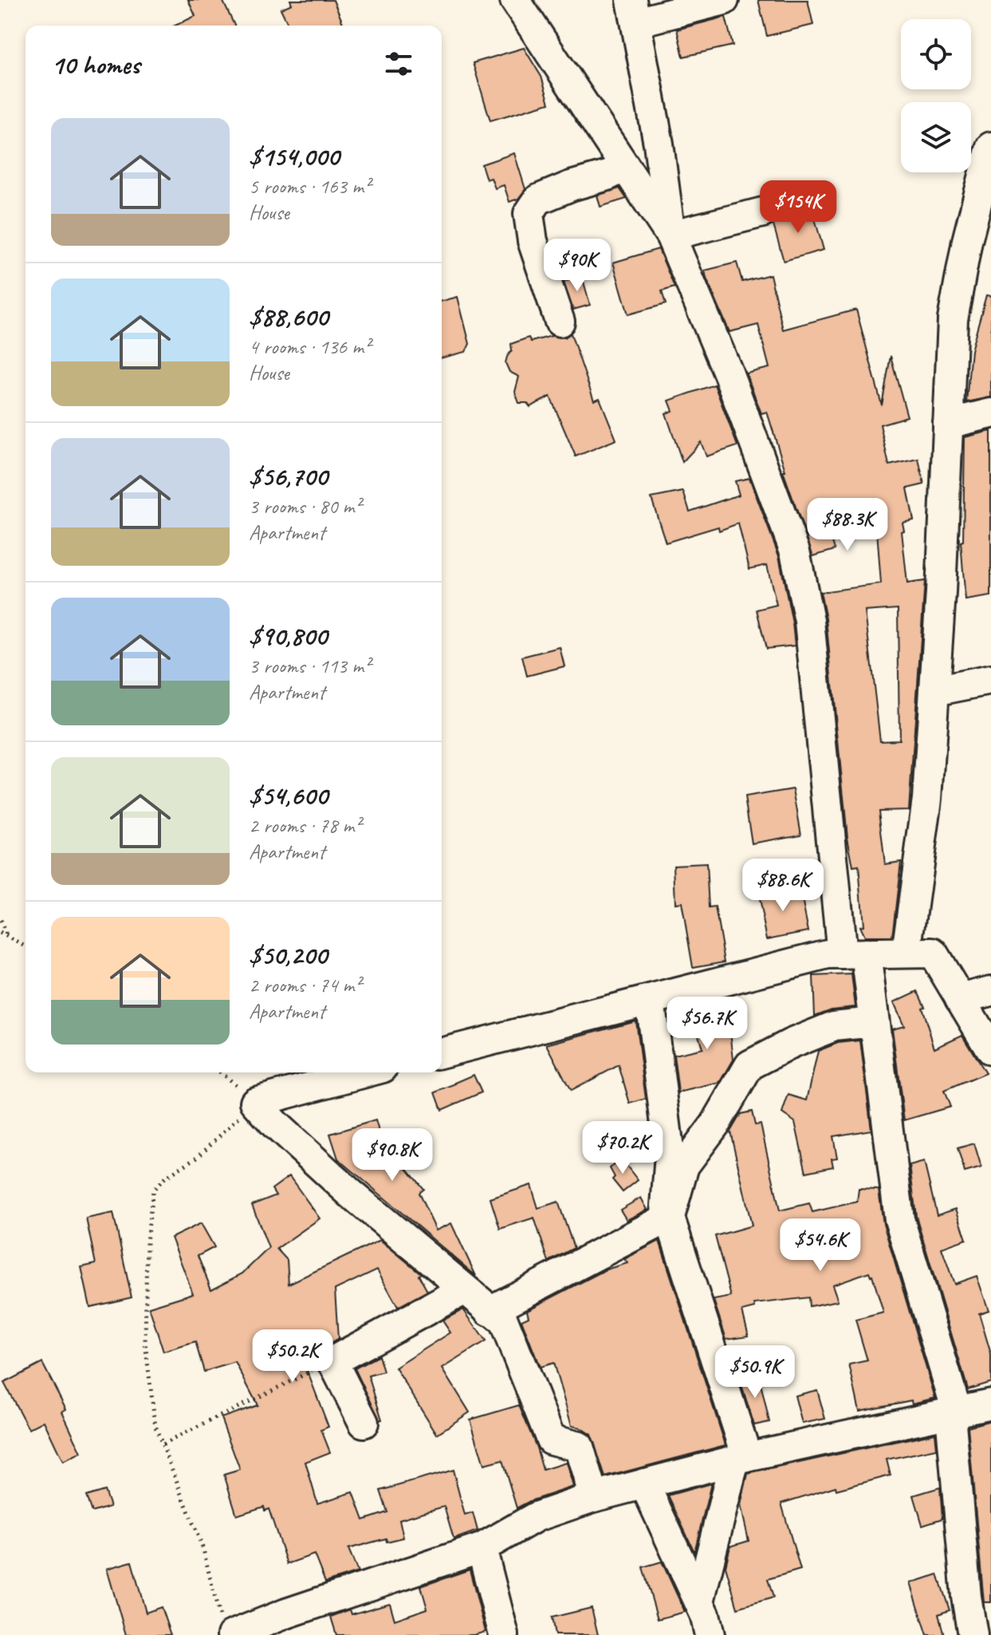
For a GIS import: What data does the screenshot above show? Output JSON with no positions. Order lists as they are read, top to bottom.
{
  "page": {
    "heading": "10 homes",
    "list": [
      {
        "name": "$154,000",
        "note": "5 rooms · 163 m² · House"
      },
      {
        "name": "$88,600",
        "note": "4 rooms · 136 m² · House"
      },
      {
        "name": "$56,700",
        "note": "3 rooms · 80 m² · Apartment"
      },
      {
        "name": "$90,800",
        "note": "3 rooms · 113 m² · Apartment"
      },
      {
        "name": "$54,600",
        "note": "2 rooms · 78 m² · Apartment"
      },
      {
        "name": "$50,200",
        "note": "2 rooms · 74 m² · Apartment"
      }
    ],
    "price": [
      "$154K",
      "$90K",
      "$88.3K",
      "$88.6K",
      "$56.7K",
      "$70.2K",
      "$90.8K",
      "$54.6K",
      "$50.2K",
      "$50.9K"
    ]
  }
}
